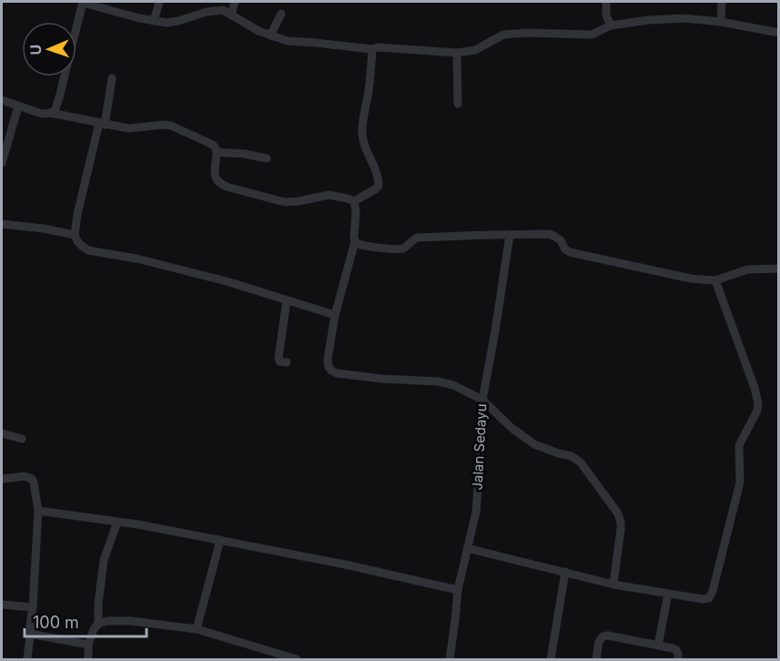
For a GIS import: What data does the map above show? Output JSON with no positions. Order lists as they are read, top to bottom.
{
  "streets": {
    "street": ["Jalan Sedayu"]
  },
  "scale_bar": "100 m",
  "north": "left"
}
